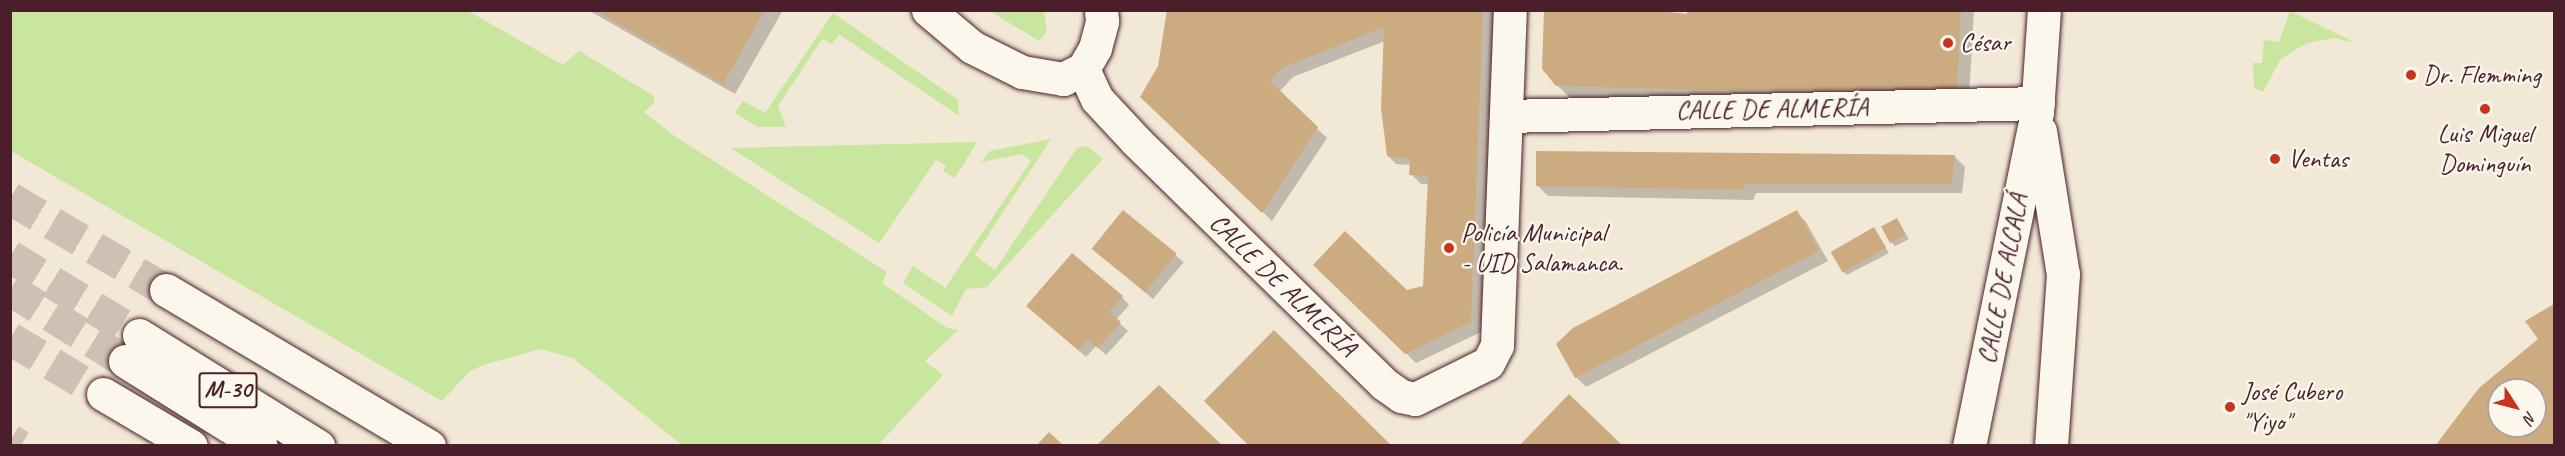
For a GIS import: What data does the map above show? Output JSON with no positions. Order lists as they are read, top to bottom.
{
  "streets": {
    "main road": ["CALLE DE ALMERÍA", "CALLE DE ALCALÁ", "M-30"]
  },
  "crossings": [
    ["CALLE DE ALMERÍA", "CALLE DE ALCALÁ"]
  ],
  "places": [
    "César",
    "Dr. Flemming",
    "Luis Miguel Dominguín",
    "Ventas",
    "Policía Municipal - UID Salamanca.",
    "José Cubero \"Yiyo\""
  ],
  "north": "bottom right"
}
